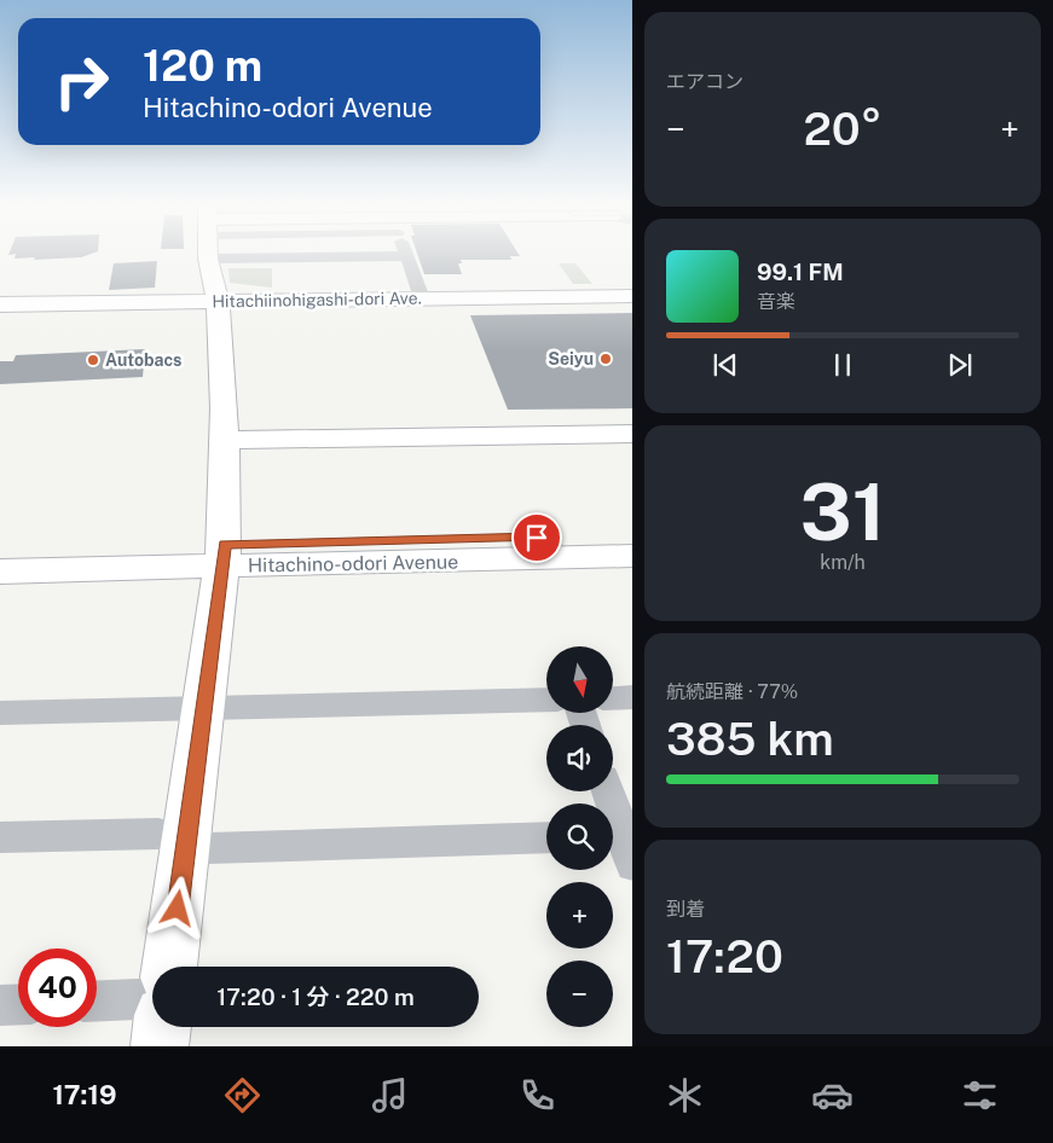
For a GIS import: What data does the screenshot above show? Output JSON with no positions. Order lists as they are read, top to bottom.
{
  "streets": {
    "street": ["Hitachiinohigashi-dori Ave.", "Hitachino-odori Avenue"]
  },
  "places": ["Seiyu", "Autobacs"],
  "north": "bottom",
  "page": {
    "tile": [
      "エアコン",
      ["31", "km/h"],
      ["航続距離 · 77%", "385 km"],
      ["到着", "17:20"]
    ],
    "turn": ["120 m", "Hitachino-odori Avenue"],
    "heat": ["−", "20°", "+"],
    "song": ["99.1 FM", "音楽"],
    "map_buttons": ["+", "−"],
    "limit": "40",
    "trip": "17:20 · 1 分 · 220 m",
    "tabs": "17:19"
  }
}
